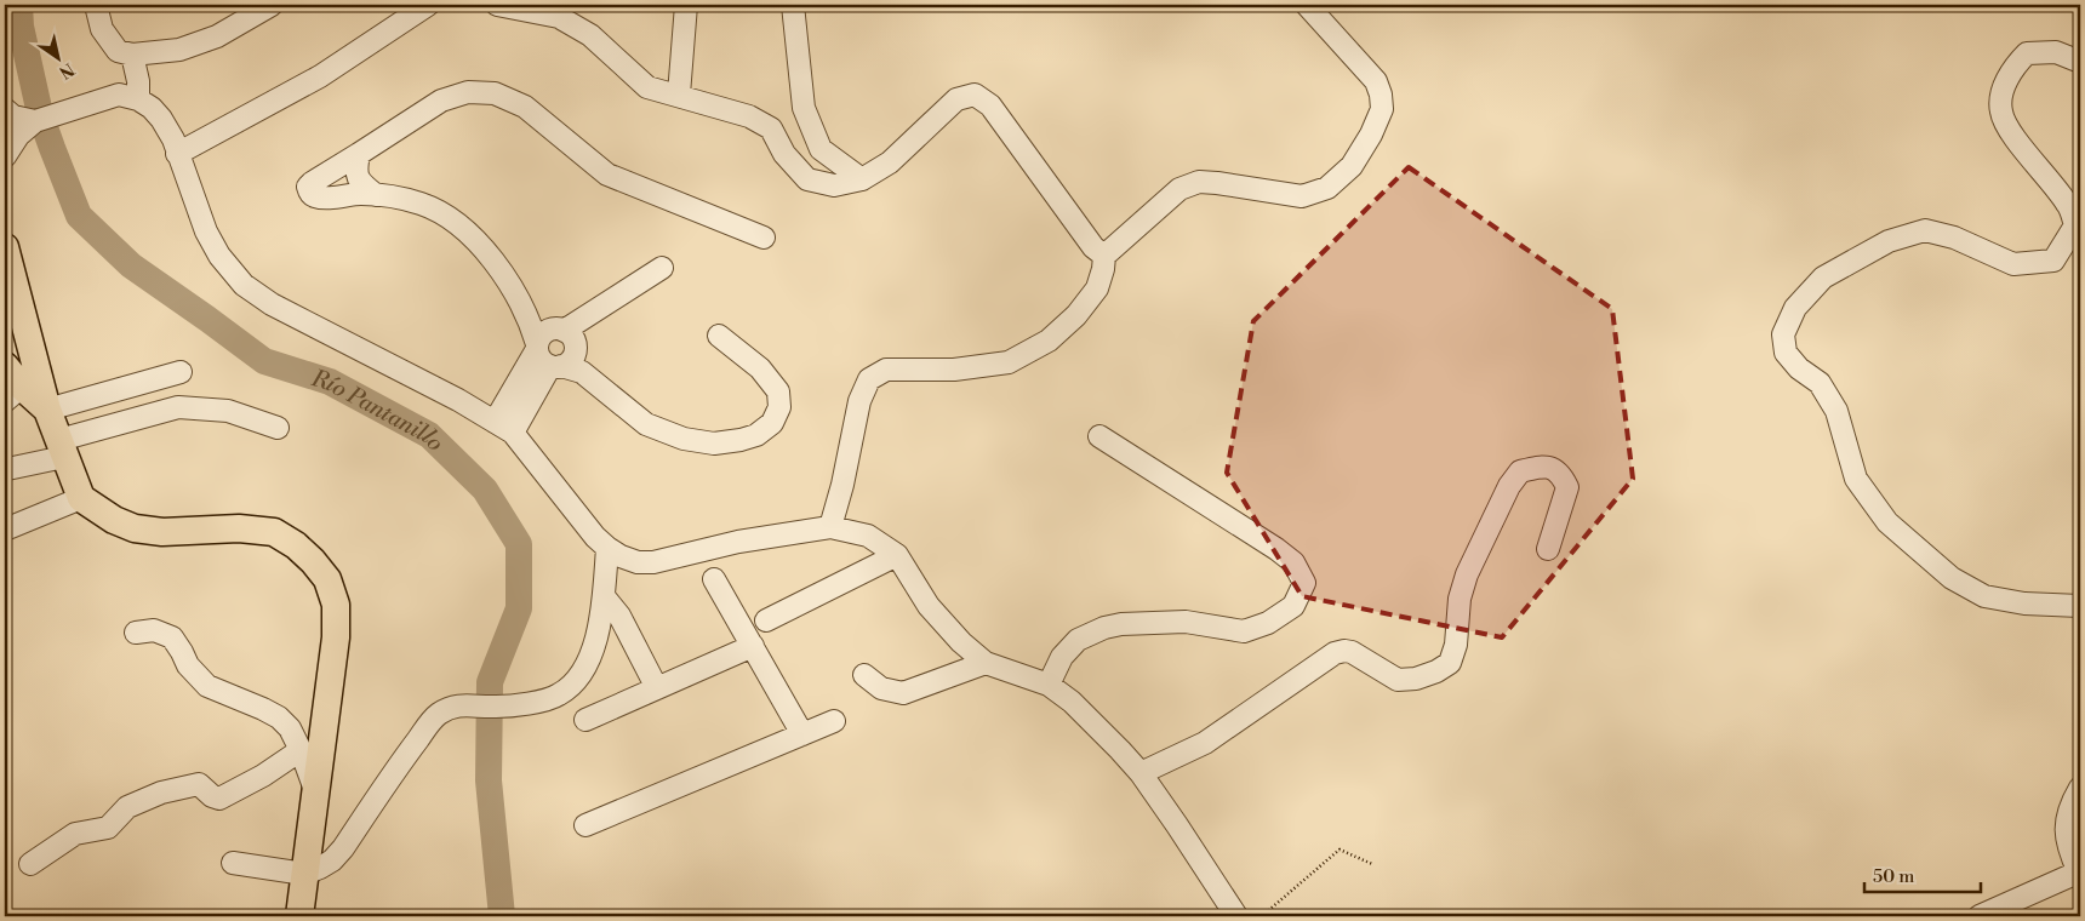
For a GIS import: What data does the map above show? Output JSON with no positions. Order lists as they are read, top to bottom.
{
  "water": ["Río Pantanillo"],
  "scale_bar": "50 m",
  "north": "bottom right"
}
